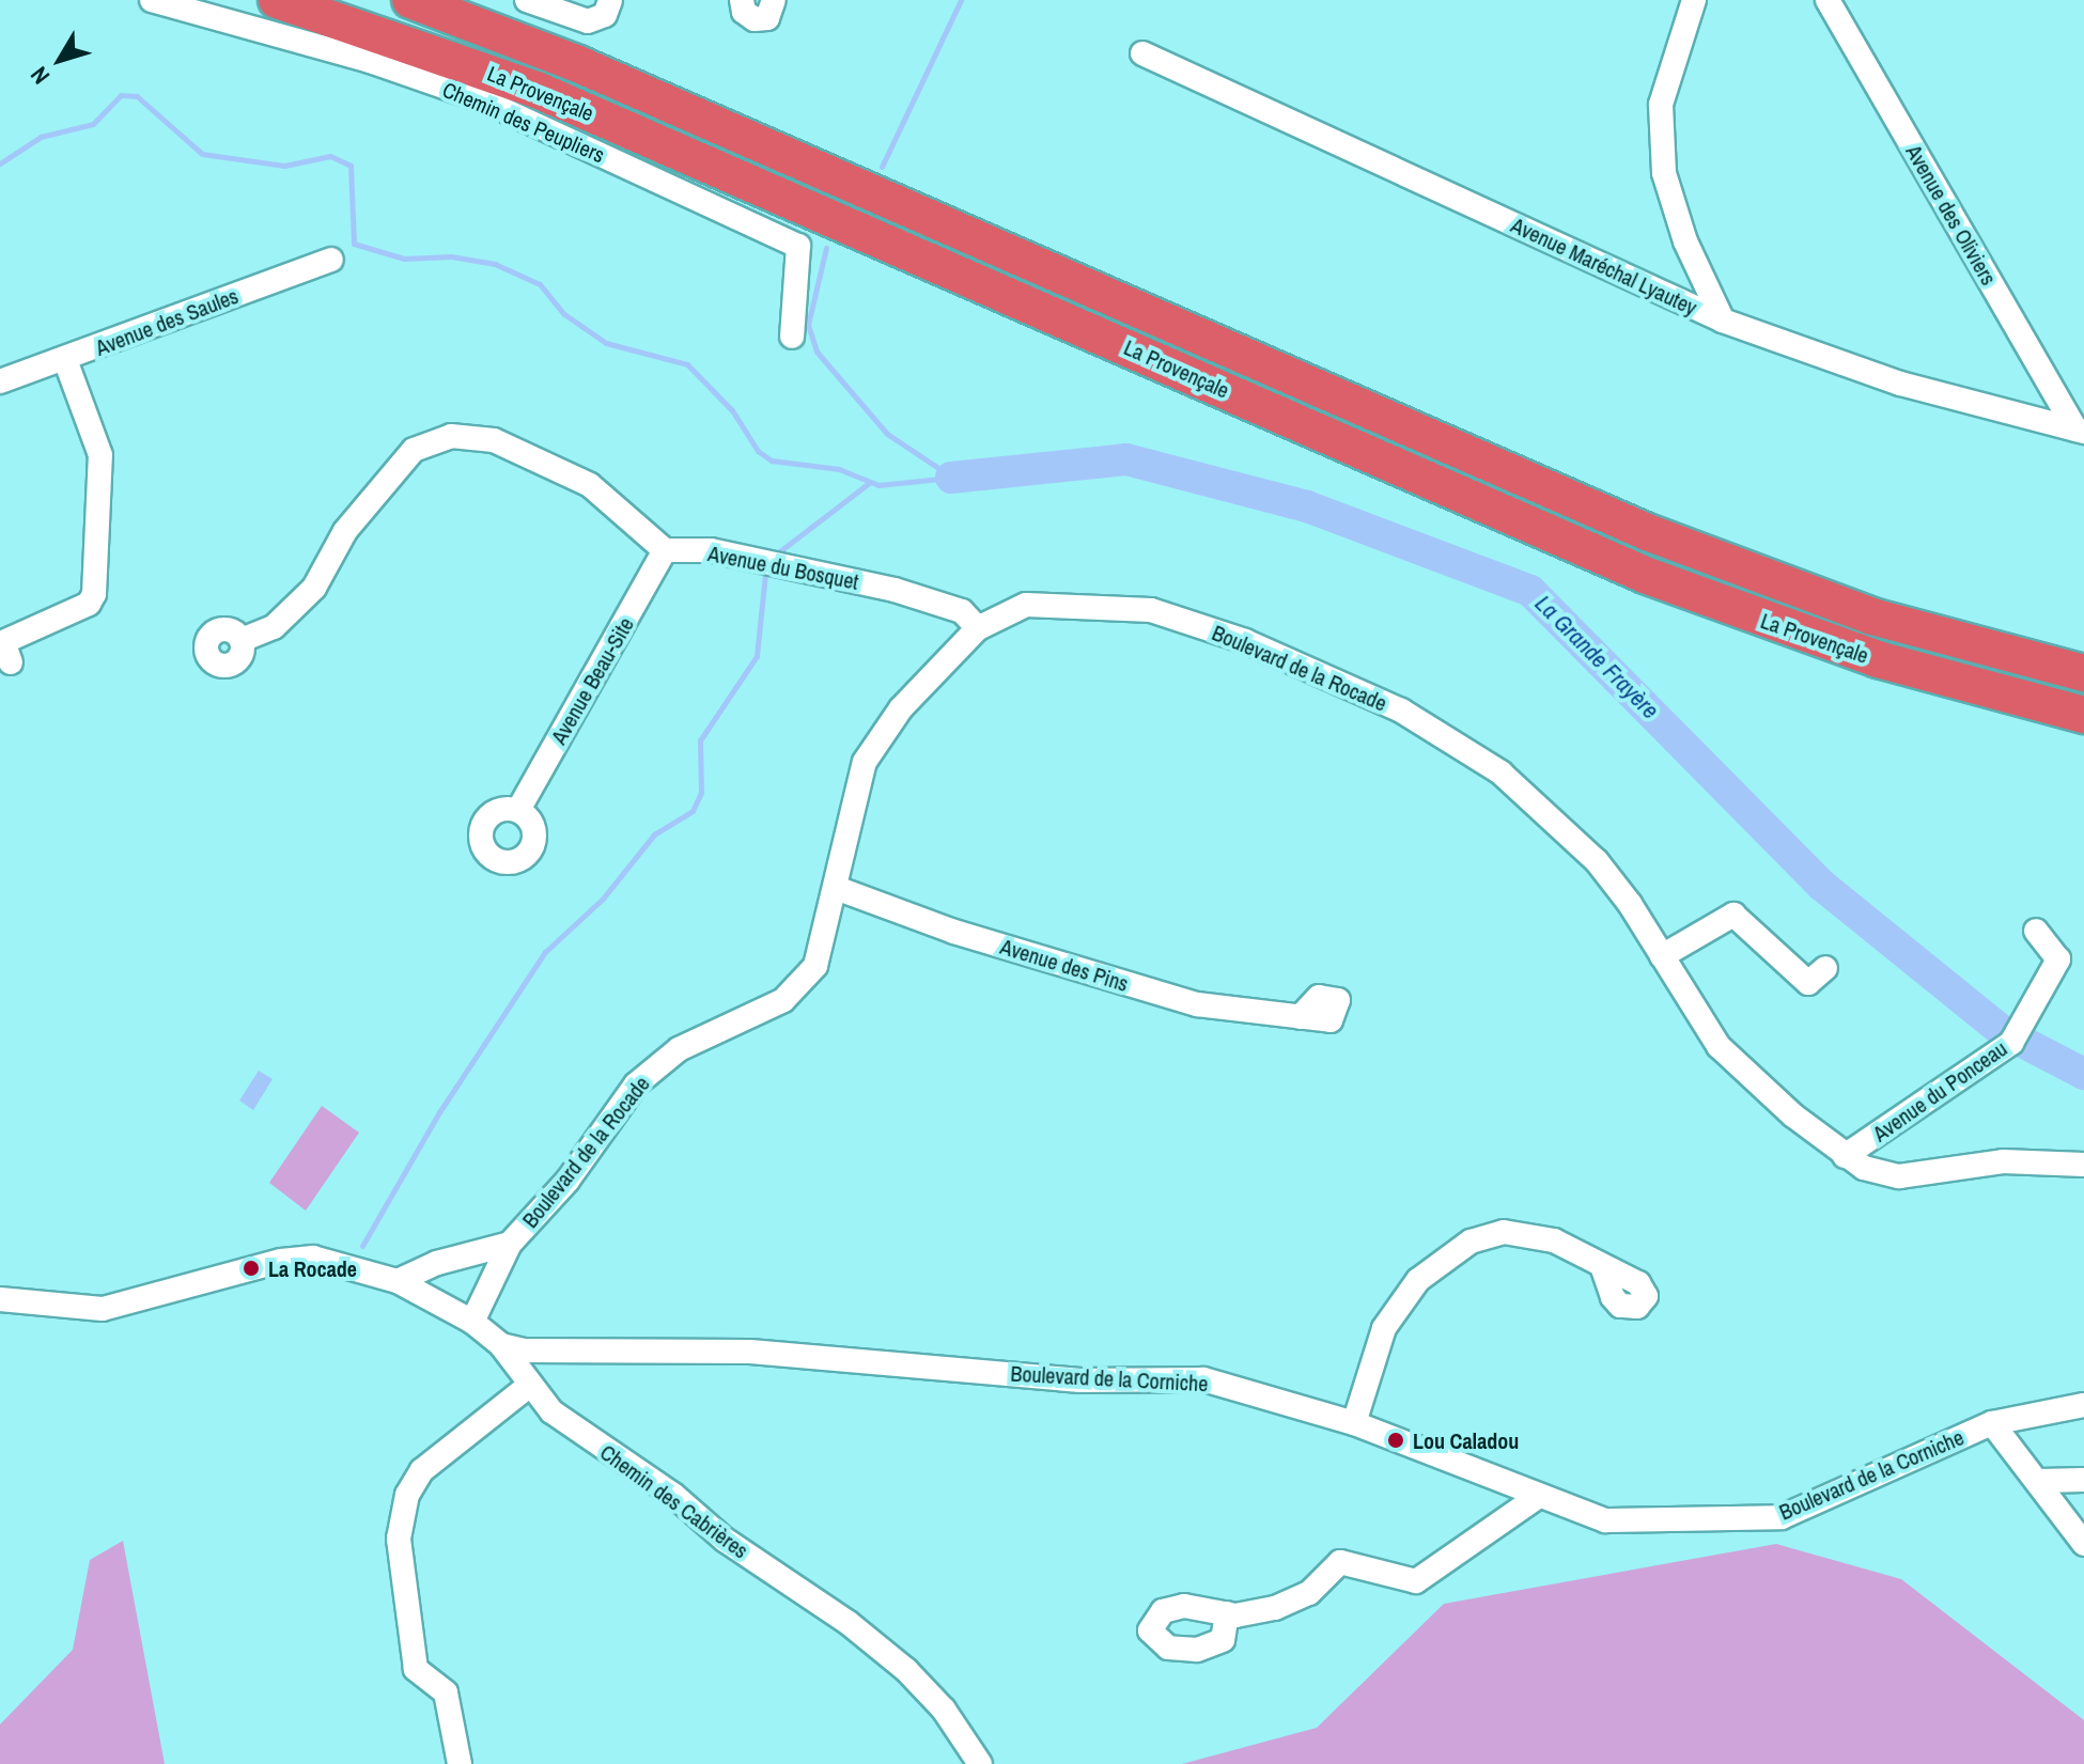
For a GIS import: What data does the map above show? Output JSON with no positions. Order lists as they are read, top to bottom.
{
  "streets": {
    "highway": ["La Provençale"],
    "street": [
      "Chemin des Peupliers",
      "Avenue des Oliviers",
      "Avenue Maréchal Lyautey",
      "Avenue des Saules",
      "Avenue du Bosquet",
      "Boulevard de la Rocade",
      "Avenue Beau-Site",
      "Avenue des Pins",
      "Avenue du Ponceau",
      "Boulevard de la Corniche",
      "Chemin des Cabrières"
    ]
  },
  "crossings": [
    ["Avenue des Oliviers", "Avenue Maréchal Lyautey"],
    ["Avenue du Bosquet", "Boulevard de la Rocade"],
    ["Avenue du Bosquet", "Avenue Beau-Site"],
    ["Boulevard de la Rocade", "Avenue des Pins"],
    ["Boulevard de la Rocade", "Avenue du Ponceau"],
    ["Boulevard de la Rocade", "Chemin des Cabrières"],
    ["Boulevard de la Corniche", "Chemin des Cabrières"]
  ],
  "water": ["La Grande Frayère"],
  "places": ["La Rocade", "Lou Caladou"],
  "north": "bottom left"
}
